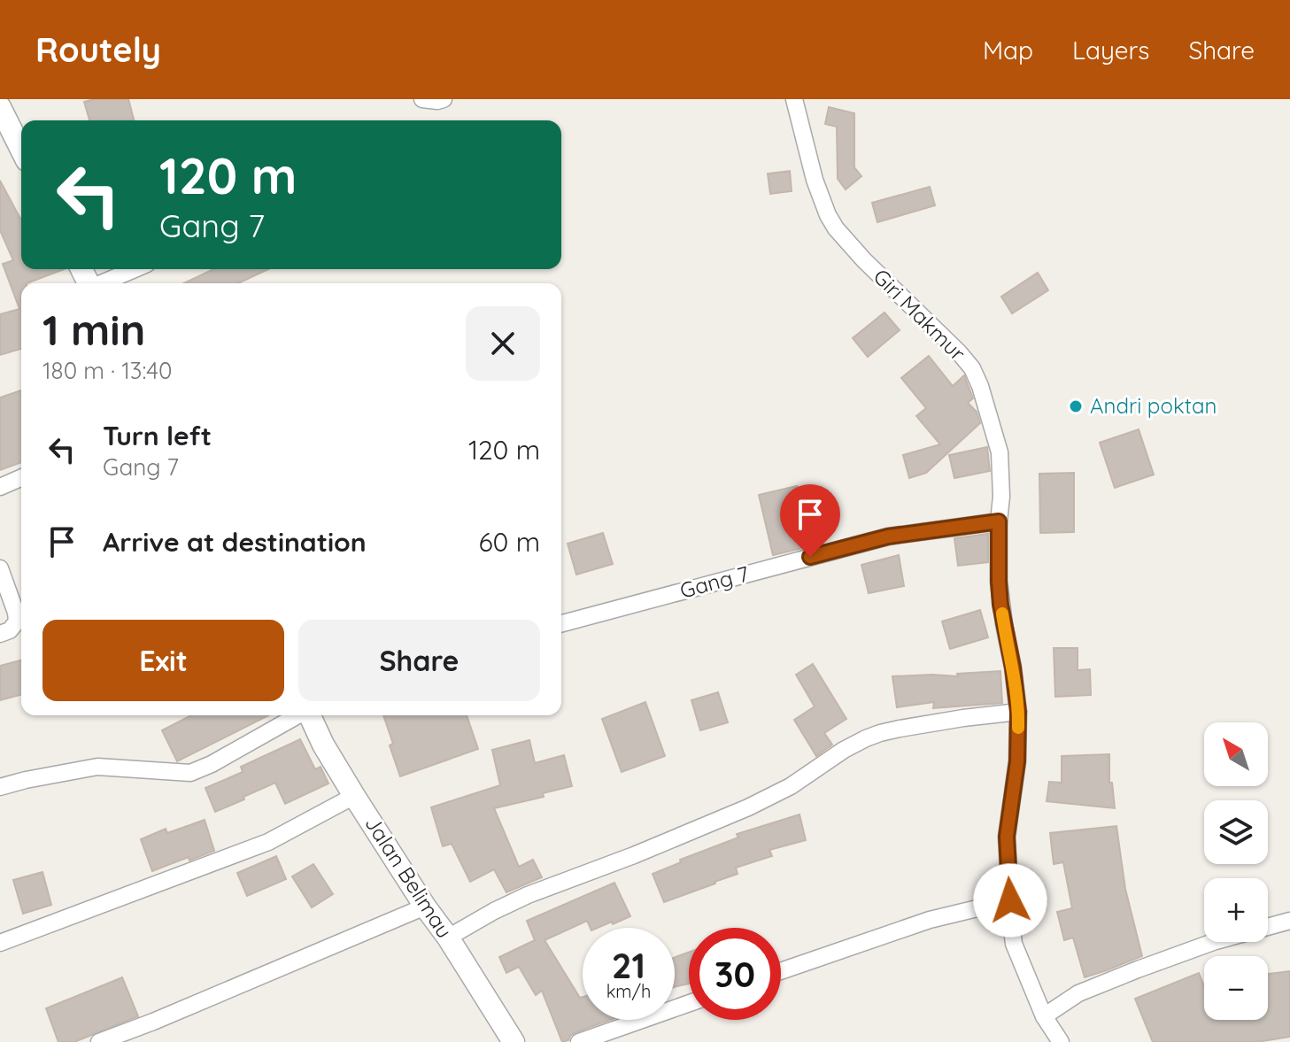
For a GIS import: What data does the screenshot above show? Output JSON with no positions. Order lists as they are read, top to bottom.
{
  "streets": {
    "street": ["Giri Makmur", "Gang 7", "Jalan Belimau"]
  },
  "crossings": [
    ["Giri Makmur", "Gang 7"]
  ],
  "places": ["Andri poktan"],
  "north": "top left",
  "page": {
    "header": "Routely",
    "nav": ["Map", "Layers", "Share"],
    "turn": ["120 m", "Gang 7"],
    "heading": ["1 min", "180 m · 13:40"],
    "list": [
      {
        "name": "Turn left",
        "note": "Gang 7",
        "value": "120 m"
      },
      {
        "name": "Arrive at destination",
        "value": "60 m"
      }
    ],
    "buttons": ["Exit", "Share"],
    "map_buttons": ["+", "−"],
    "speed": "21 km/h",
    "limit": "30"
  }
}
